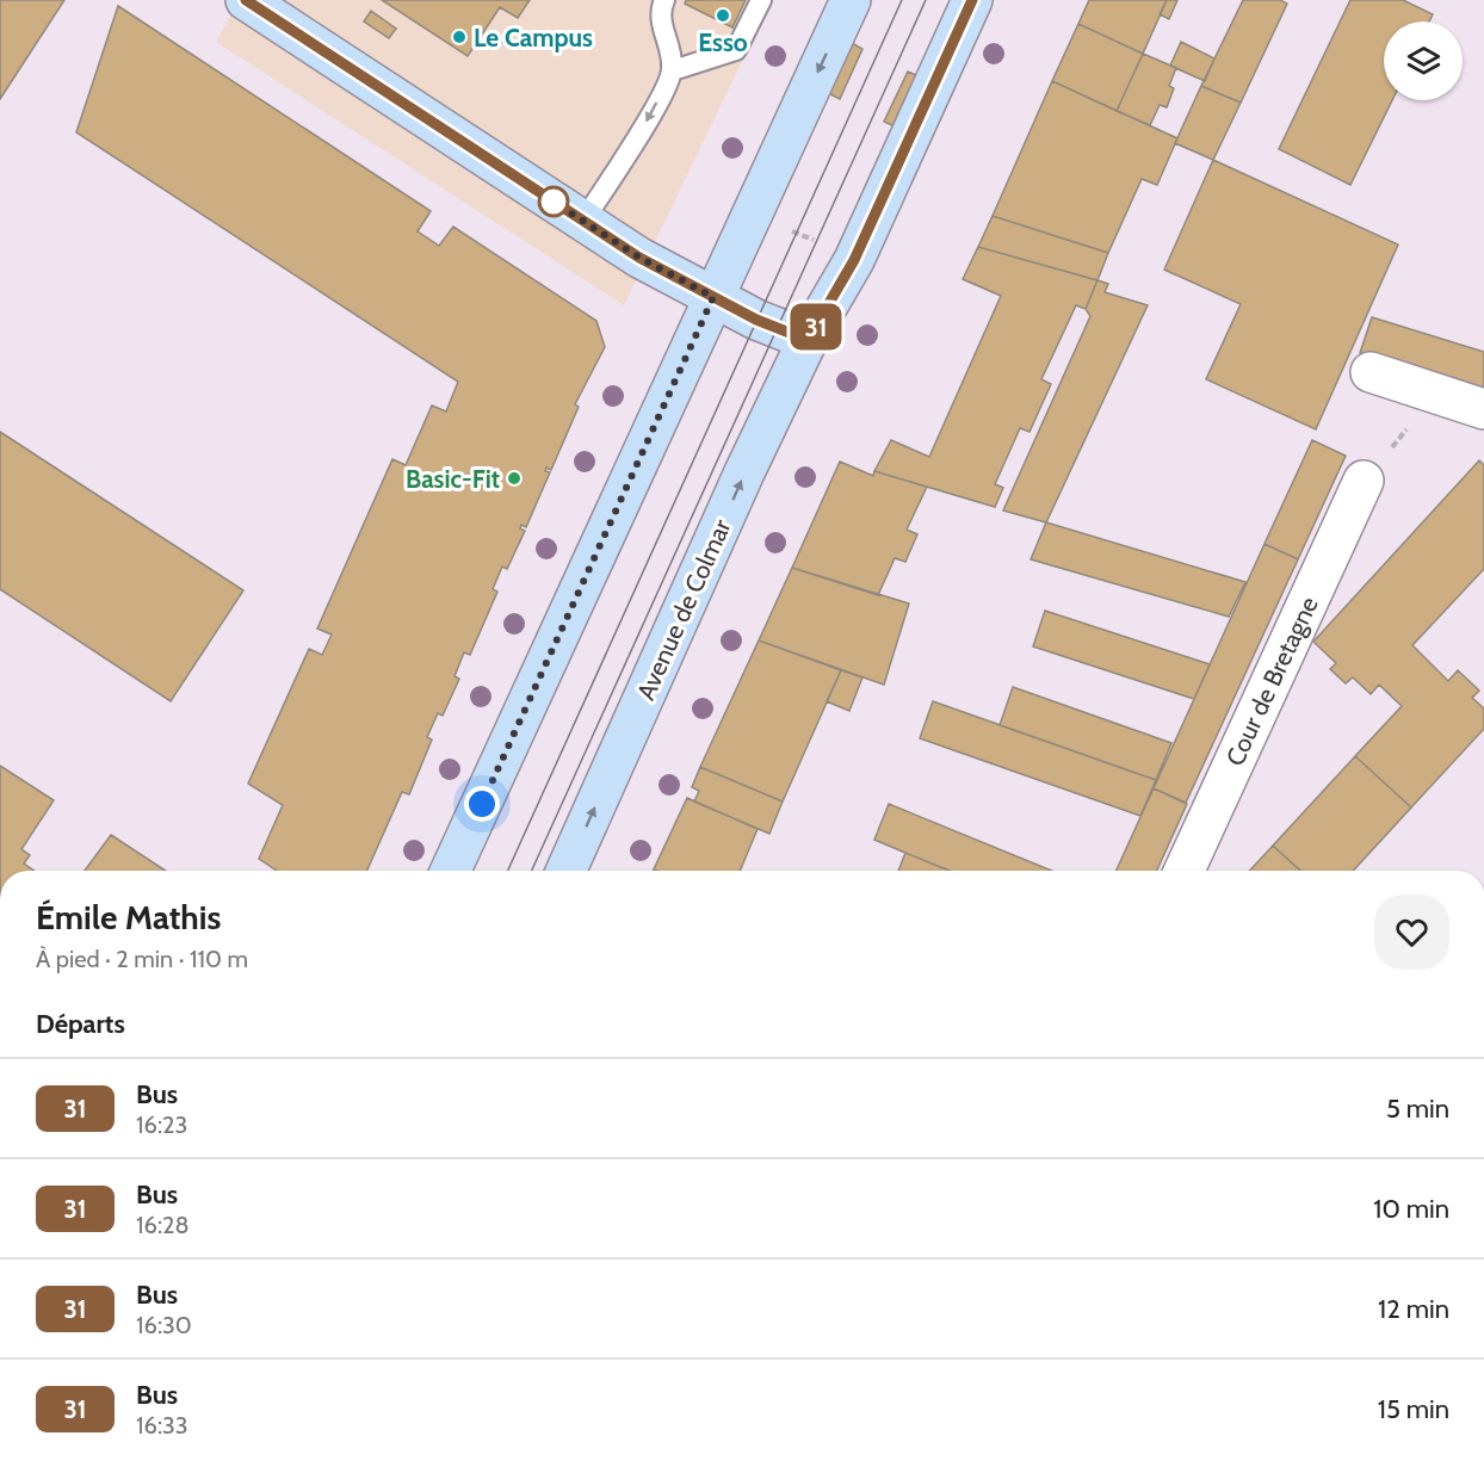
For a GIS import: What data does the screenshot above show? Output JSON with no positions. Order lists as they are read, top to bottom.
{
  "streets": {
    "main road": ["Avenue de Colmar"],
    "street": ["Cour de Bretagne"]
  },
  "places": ["Esso", "Le Campus", "Basic-Fit"],
  "lines": ["bus line 31"],
  "page": {
    "on_map": "31",
    "heading": [
      ["Émile Mathis", "À pied · 2 min · 110 m"],
      "Départs"
    ],
    "list": [
      {
        "mark": "31",
        "name": "Bus",
        "note": "16:23",
        "value": "5 min"
      },
      {
        "mark": "31",
        "name": "Bus",
        "note": "16:28",
        "value": "10 min"
      },
      {
        "mark": "31",
        "name": "Bus",
        "note": "16:30",
        "value": "12 min"
      },
      {
        "mark": "31",
        "name": "Bus",
        "note": "16:33",
        "value": "15 min"
      }
    ]
  }
}
